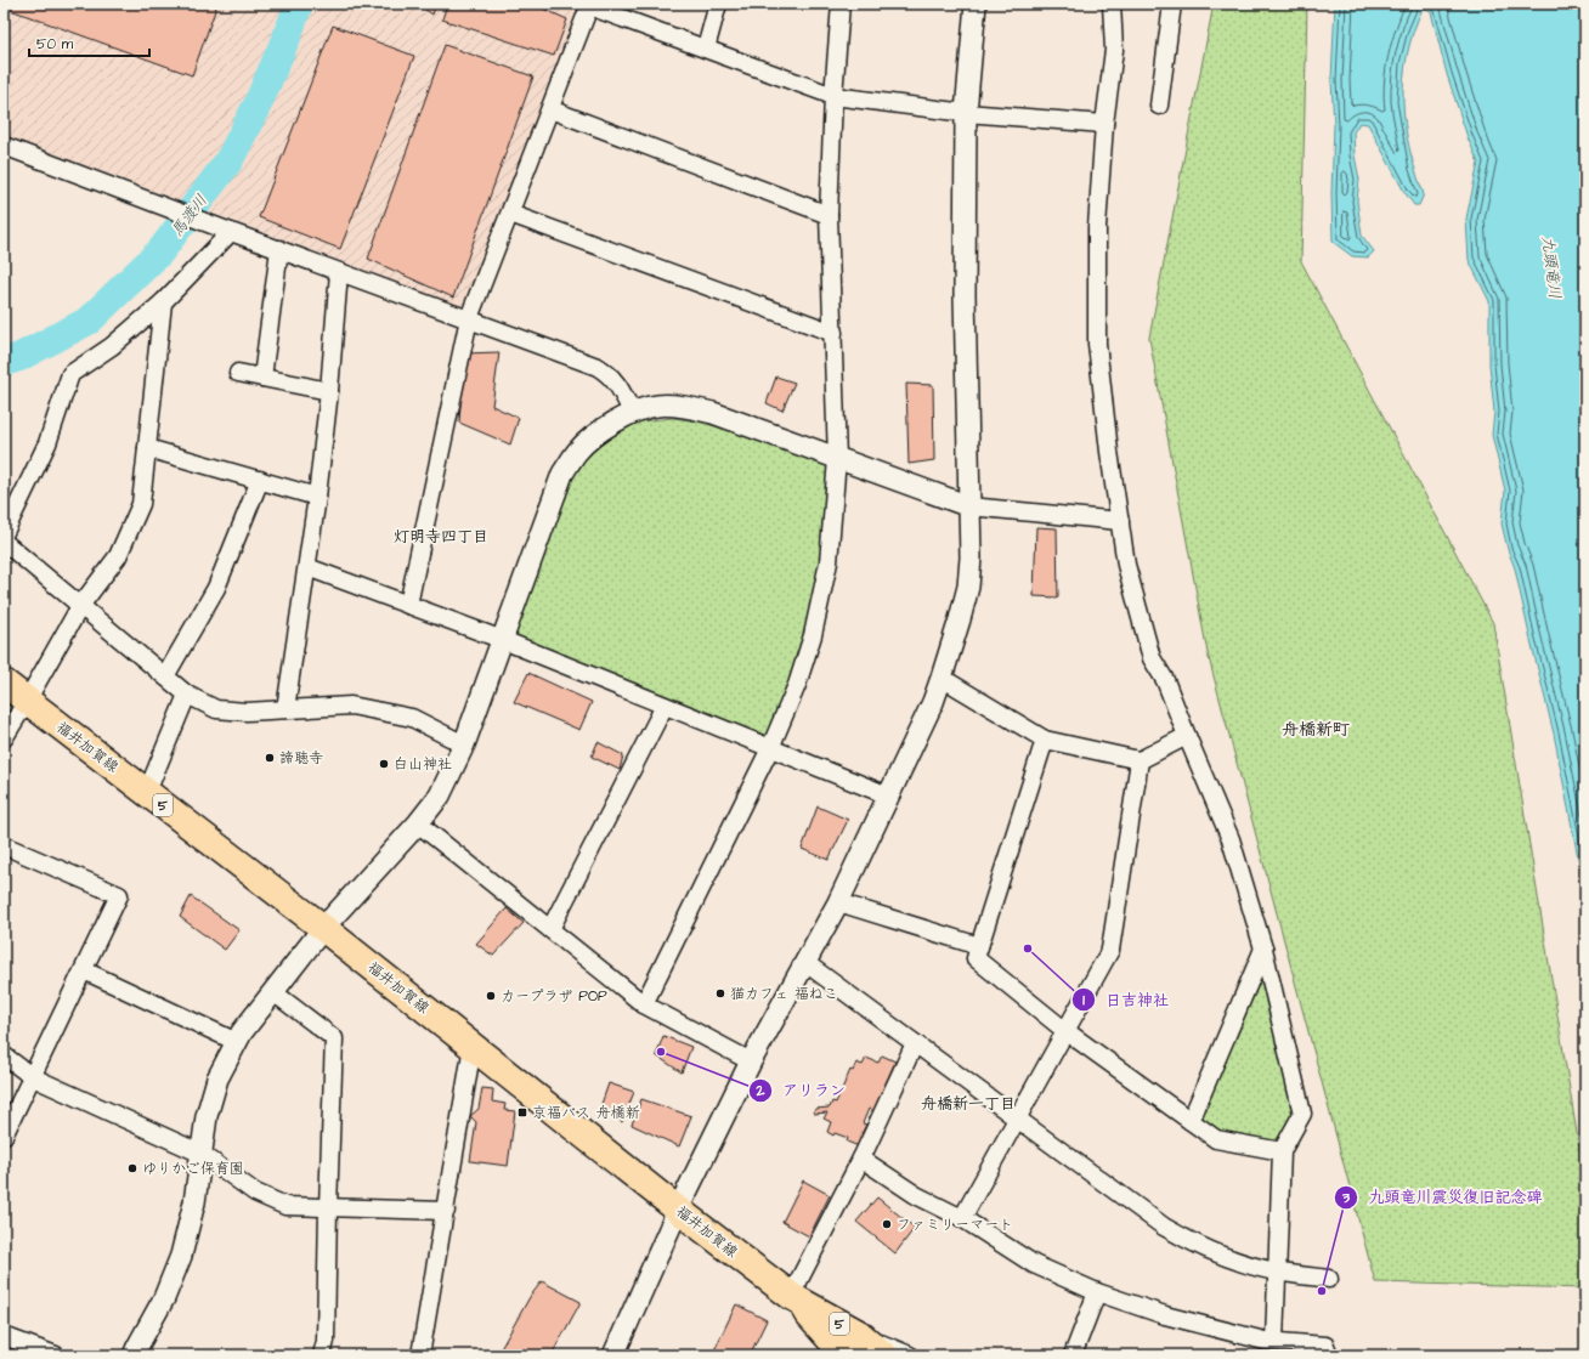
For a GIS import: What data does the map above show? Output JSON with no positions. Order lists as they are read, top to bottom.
{
  "streets": {
    "main road": ["福井加賀線", "5"]
  },
  "districts": ["灯明寺四丁目", "舟橋新町", "舟橋新一丁目"],
  "water": ["馬渡川", "九頭竜川"],
  "places": {
    "other": [
      "諦聴寺",
      "白山神社",
      "日吉神社",
      "猫カフェ 福ねこ",
      "カープラザ POP",
      "アリラン",
      "ゆりかご保育園",
      "ファミリーマート",
      "九頭竜川震災復旧記念碑"
    ],
    "transit": ["京福バス 舟橋新"]
  },
  "scale_bar": "50 m"
}
